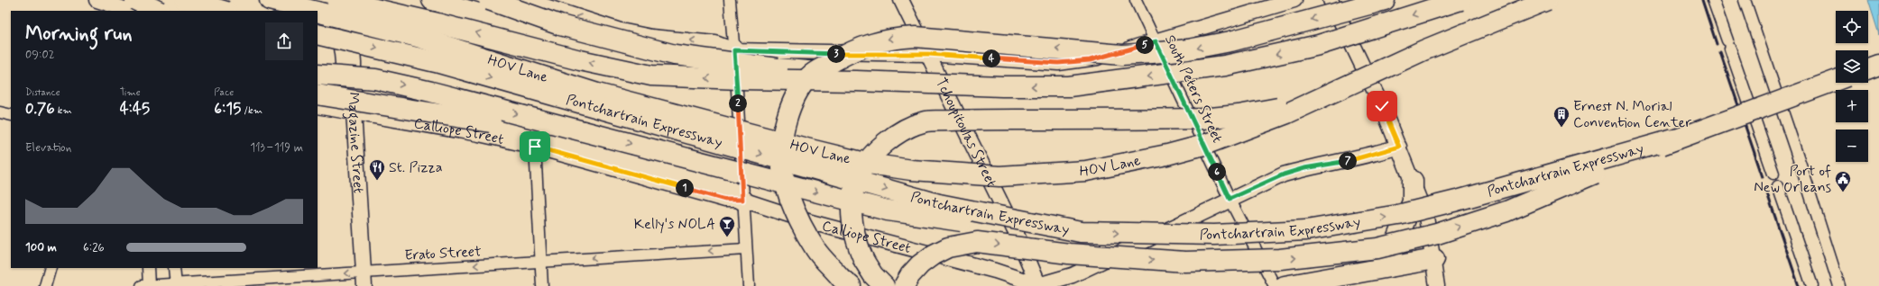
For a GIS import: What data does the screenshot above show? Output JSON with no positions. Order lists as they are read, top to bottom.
{
  "streets": {
    "highway": ["HOV Lane", "Pontchartrain Expressway"],
    "street": [
      "South Peters Street",
      "Calliope Street",
      "Tchoupitoulas Street",
      "Magazine Street",
      "Erato Street"
    ]
  },
  "crossings": [
    ["Calliope Street", "Tchoupitoulas Street"],
    ["Calliope Street", "Magazine Street"],
    ["Magazine Street", "Erato Street"]
  ],
  "one_way": ["Erato Street"],
  "places": {
    "building": ["Ernest N. Morial Convention Center"],
    "restaurant": ["St. Pizza"],
    "public building": ["Port of New Orleans"],
    "bar": ["Kelly's NOLA"]
  },
  "page": {
    "map_buttons": ["+", "−"],
    "heading": ["Morning run", "09:02"],
    "pins": [
      "5",
      "3",
      "4",
      "2",
      "7",
      "6",
      "1"
    ],
    "stats": [
      ["Distance", "0.76 km"],
      ["Time", "4:45"],
      ["Pace", "6:15 /km"]
    ],
    "chart": ["Elevation", "113–119 m"],
    "list": [
      {
        "name": "100 m",
        "note": "6:26"
      }
    ]
  }
}
